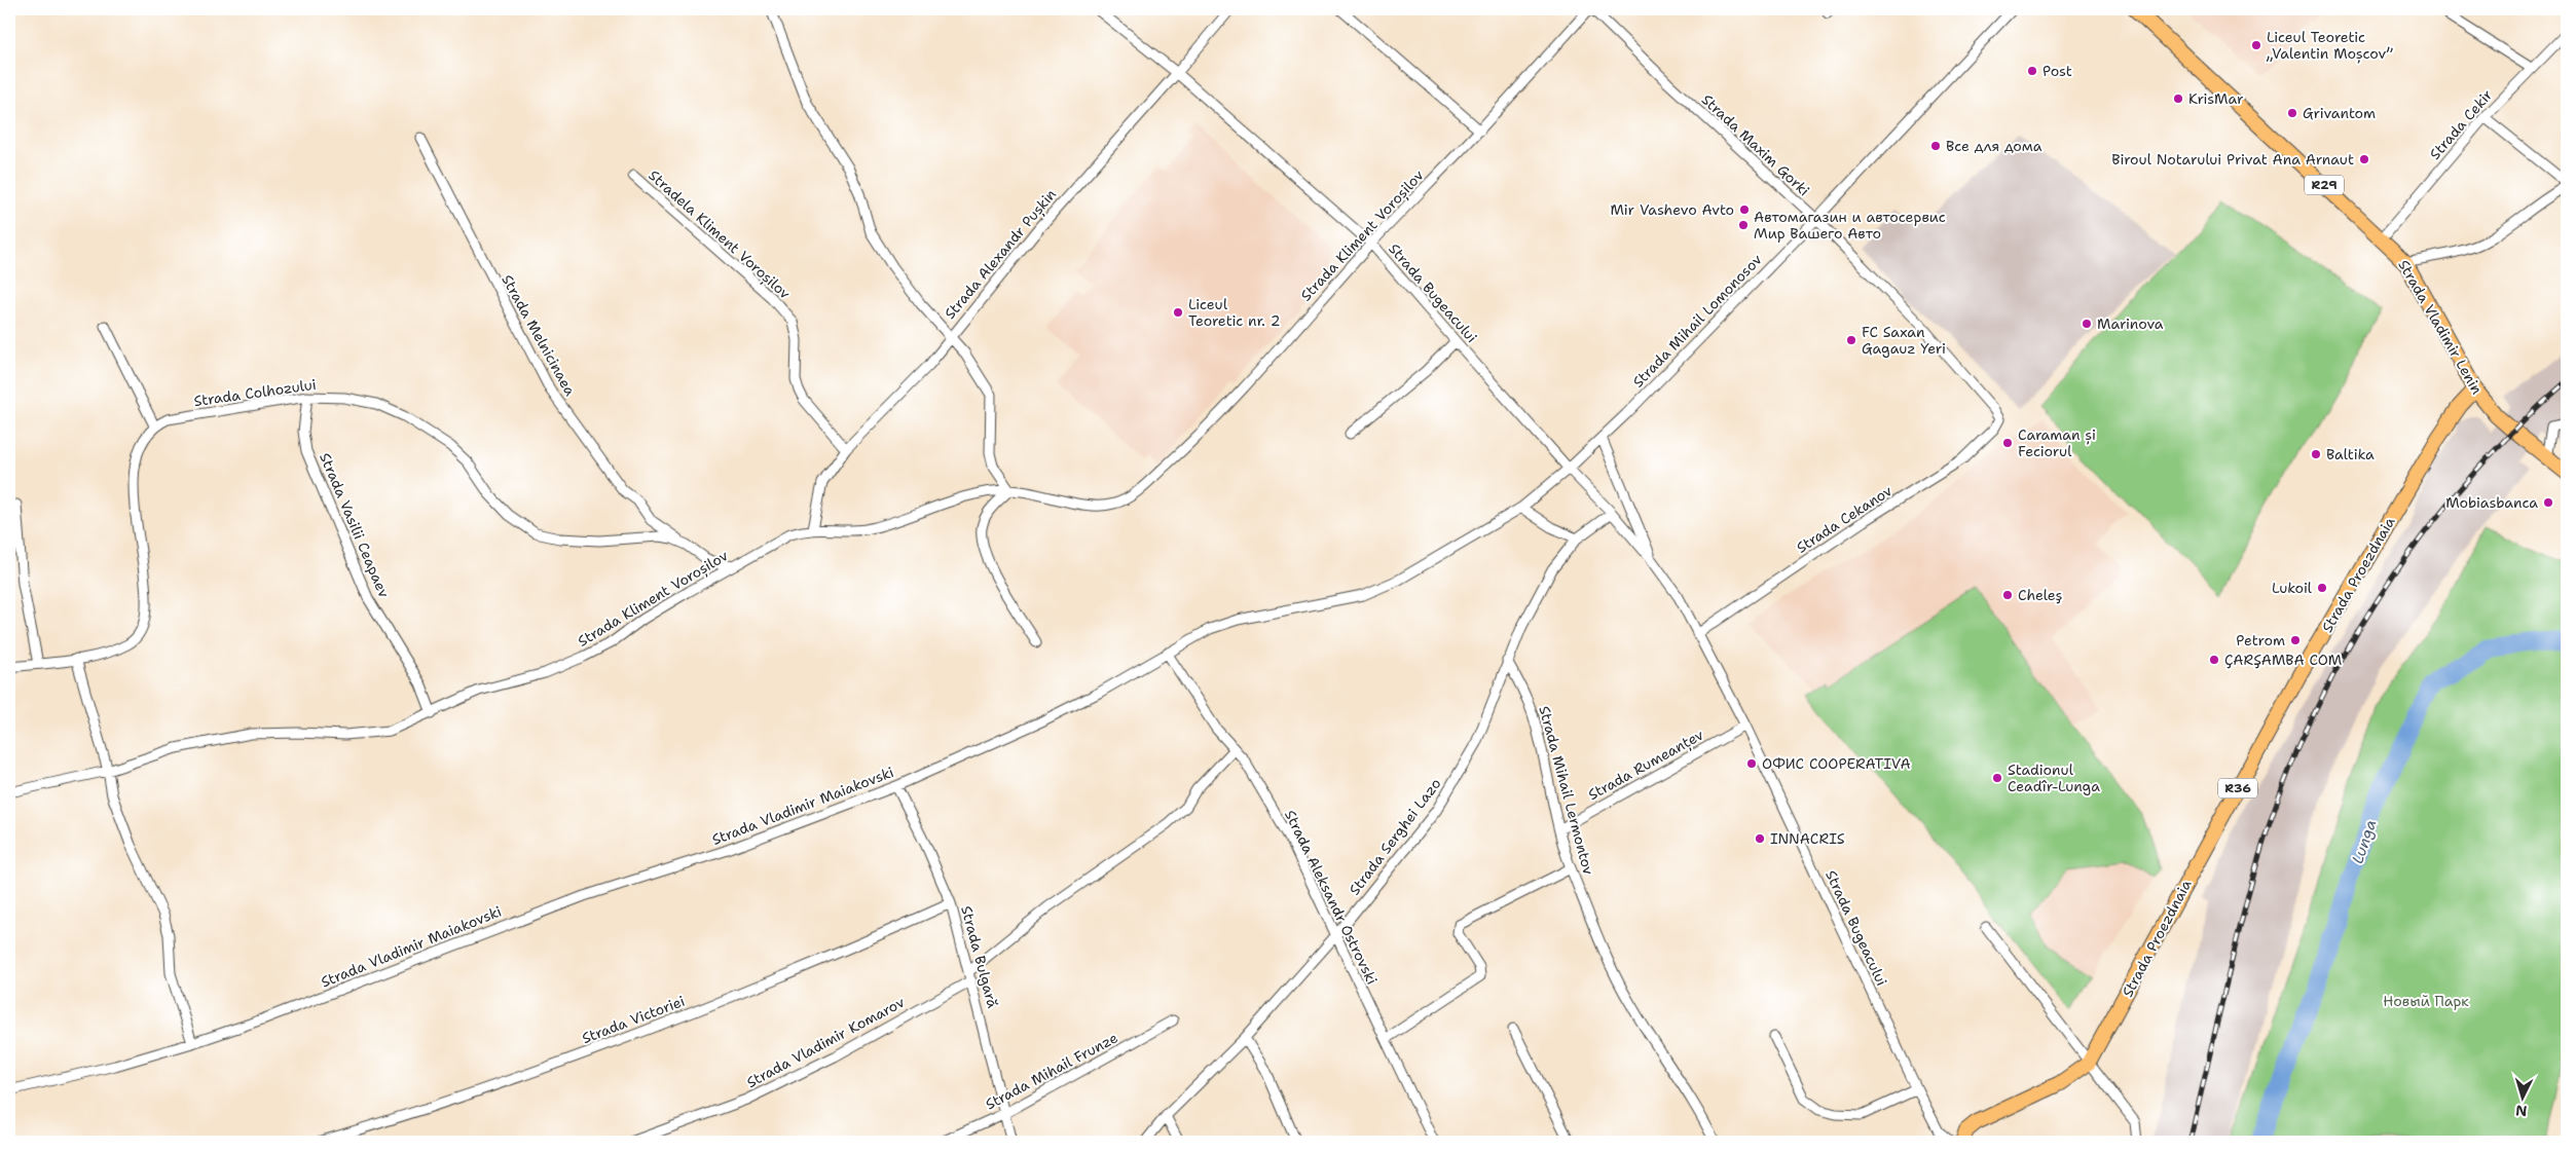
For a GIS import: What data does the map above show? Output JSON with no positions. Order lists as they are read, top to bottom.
{
  "streets": {
    "main road": [
      "R29",
      "Strada Vladimir Lenin",
      "Strada Proezdnaia",
      "R36"
    ],
    "street": [
      "Strada Cekir",
      "Strada Maxim Gorki",
      "Stradela Kliment Voroșilov",
      "Strada Kliment Voroșilov",
      "Strada Alexandr Pușkin",
      "Strada Bugeacului",
      "Strada Mihail Lomonosov",
      "Strada Melnicinaea",
      "Strada Colhozului",
      "Strada Cekanov",
      "Strada Vasilii Ceapaev",
      "Strada Rumeanțev",
      "Strada Mihail Lermontov",
      "Strada Vladimir Maiakovski",
      "Strada Serghei Lazo",
      "Strada Aleksandr Ostrovski",
      "Strada Bulgară",
      "Strada Victoriei",
      "Strada Vladimir Komarov",
      "Strada Mihail Frunze"
    ]
  },
  "crossings": [
    ["Strada Cekir", "Strada Vladimir Lenin"],
    ["Strada Maxim Gorki", "Strada Kliment Voroșilov"],
    ["Strada Maxim Gorki", "Strada Mihail Lomonosov"],
    ["Strada Maxim Gorki", "Strada Cekanov"],
    ["Stradela Kliment Voroșilov", "Strada Alexandr Pușkin"],
    ["Strada Kliment Voroșilov", "Strada Alexandr Pușkin"],
    ["Strada Kliment Voroșilov", "Strada Bugeacului"],
    ["Strada Kliment Voroșilov", "Strada Colhozului"],
    ["Strada Kliment Voroșilov", "Strada Vasilii Ceapaev"],
    ["Strada Alexandr Pușkin", "Strada Bugeacului"],
    ["Strada Bugeacului", "Strada Mihail Lomonosov"],
    ["Strada Bugeacului", "Strada Cekanov"],
    ["Strada Bugeacului", "Strada Rumeanțev"],
    ["Strada Bugeacului", "Strada Vladimir Maiakovski"],
    ["Strada Bugeacului", "Strada Serghei Lazo"],
    ["Strada Mihail Lomonosov", "Strada Vladimir Maiakovski"],
    ["Strada Vladimir Lenin", "Strada Proezdnaia"],
    ["Strada Melnicinaea", "Strada Colhozului"],
    ["Strada Colhozului", "Strada Vasilii Ceapaev"],
    ["Strada Rumeanțev", "Strada Mihail Lermontov"],
    ["Strada Mihail Lermontov", "Strada Serghei Lazo"],
    ["Strada Vladimir Maiakovski", "Strada Aleksandr Ostrovski"],
    ["Strada Vladimir Maiakovski", "Strada Bulgară"],
    ["Strada Serghei Lazo", "Strada Aleksandr Ostrovski"],
    ["Strada Aleksandr Ostrovski", "Strada Vladimir Komarov"],
    ["Strada Bulgară", "Strada Victoriei"],
    ["Strada Bulgară", "Strada Vladimir Komarov"],
    ["Strada Bulgară", "Strada Mihail Frunze"]
  ],
  "water": ["Lunga"],
  "parks": ["Новый Парк"],
  "places": [
    "Liceul Teoretic „Valentin Moșcov”",
    "Post",
    "KrisMar",
    "Grivantom",
    "Все для дома",
    "Biroul Notarului Privat Ana Arnaut",
    "Mir Vashevo Avto",
    "Автомагазин и автосервис Мир Вашего Авто",
    "Liceul Teoretic nr. 2",
    "Marinova",
    "FC Saxan Gagauz Yeri",
    "Caraman și Feciorul",
    "Baltika",
    "Mobiasbanca",
    "Lukoil",
    "Cheleş",
    "Petrom",
    "ÇARŞAMBA COM",
    "ОФИС COOPERATIVA",
    "Stadionul Ceadîr-Lunga",
    "INNACRIS"
  ],
  "north": "bottom"
}
